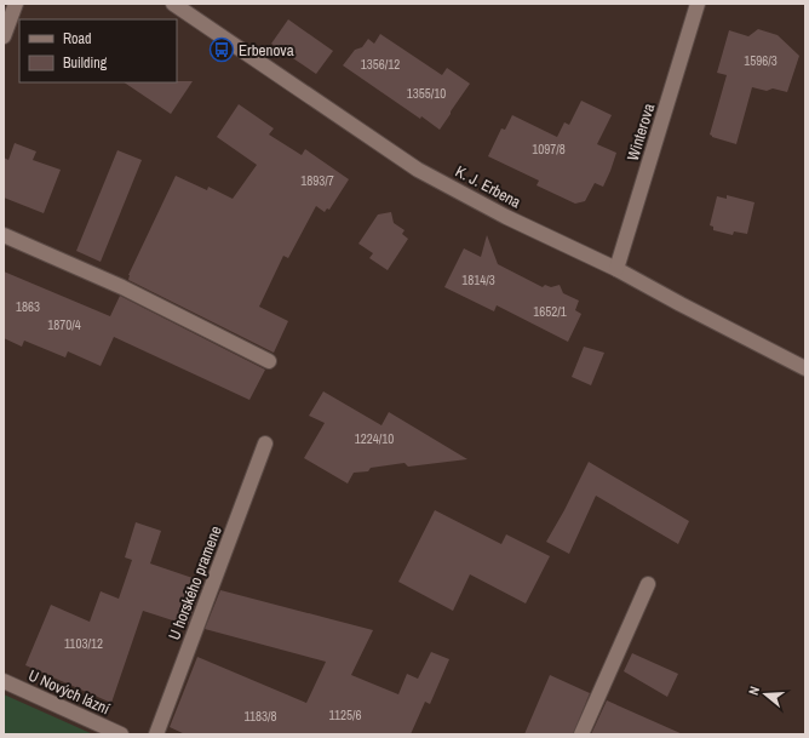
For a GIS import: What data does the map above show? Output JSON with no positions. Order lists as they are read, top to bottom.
{
  "streets": {
    "street": [
      "Winterova",
      "K. J. Erbena",
      "U horského pramene",
      "U Nových lázní"
    ]
  },
  "crossings": [
    ["Winterova", "K. J. Erbena"]
  ],
  "places": {
    "bus stop": ["Erbenova"]
  },
  "house_numbers": [
    "1596/3",
    "1356/12",
    "1355/10",
    "1097/8",
    "1893/7",
    "1814/3",
    "1863",
    "1652/1",
    "1870/4",
    "1224/10",
    "1103/12",
    "1125/6",
    "1183/8"
  ],
  "legend": ["Road", "Building"],
  "north": "left"
}
